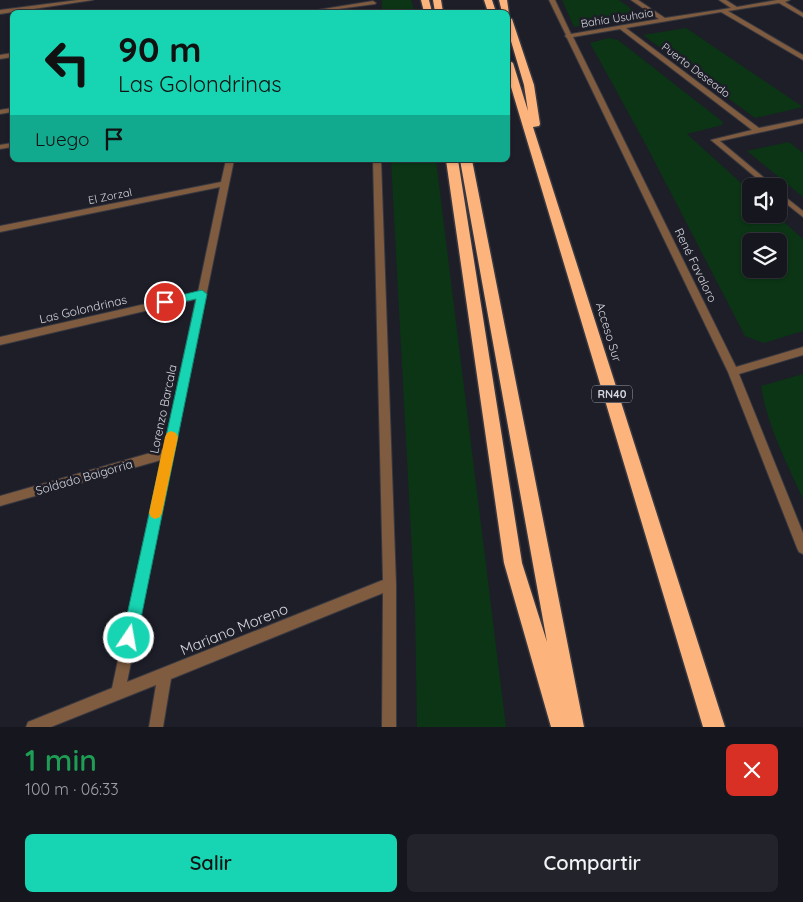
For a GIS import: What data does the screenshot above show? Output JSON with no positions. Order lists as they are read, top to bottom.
{
  "streets": {
    "highway": ["Acceso Sur", "RN40"],
    "street": [
      "Bahía Usuhaia",
      "Puerto Deseado",
      "El Zorzal",
      "René Favaloro",
      "Las Golondrinas",
      "Lorenzo Barcala",
      "Soldado Baigorria",
      "Mariano Moreno"
    ]
  },
  "crossings": [
    ["Bahía Usuhaia", "Puerto Deseado"],
    ["Bahía Usuhaia", "René Favaloro"],
    ["El Zorzal", "Lorenzo Barcala"],
    ["Las Golondrinas", "Lorenzo Barcala"],
    ["Lorenzo Barcala", "Soldado Baigorria"],
    ["Lorenzo Barcala", "Mariano Moreno"]
  ],
  "page": {
    "turn": ["90 m", "Las Golondrinas"],
    "then": "Luego",
    "heading": ["1 min", "100 m · 06:33"],
    "buttons": ["Salir", "Compartir"]
  }
}
